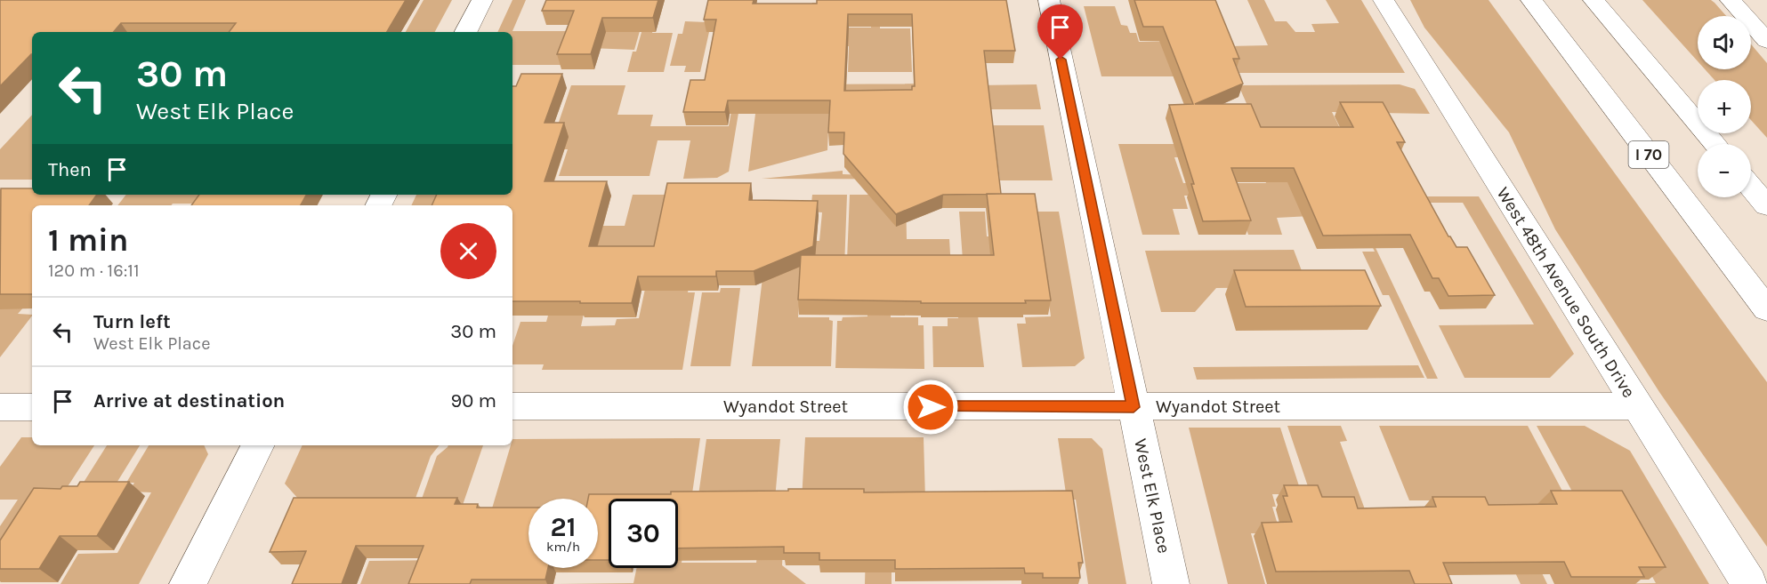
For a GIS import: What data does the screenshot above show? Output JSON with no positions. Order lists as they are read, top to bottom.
{
  "streets": {
    "main road": [
      "I 70",
      "West 48th Avenue South Drive",
      "Wyandot Street",
      "West Elk Place"
    ]
  },
  "crossings": [
    ["West 48th Avenue South Drive", "Wyandot Street"],
    ["Wyandot Street", "West Elk Place"]
  ],
  "page": {
    "map_buttons": ["+", "−"],
    "turn": ["30 m", "West Elk Place"],
    "then": "Then",
    "heading": ["1 min", "120 m · 16:11"],
    "list": [
      {
        "name": "Turn left",
        "note": "West Elk Place",
        "value": "30 m"
      },
      {
        "name": "Arrive at destination",
        "value": "90 m"
      }
    ],
    "speed": "21 km/h",
    "limit": "30"
  }
}
